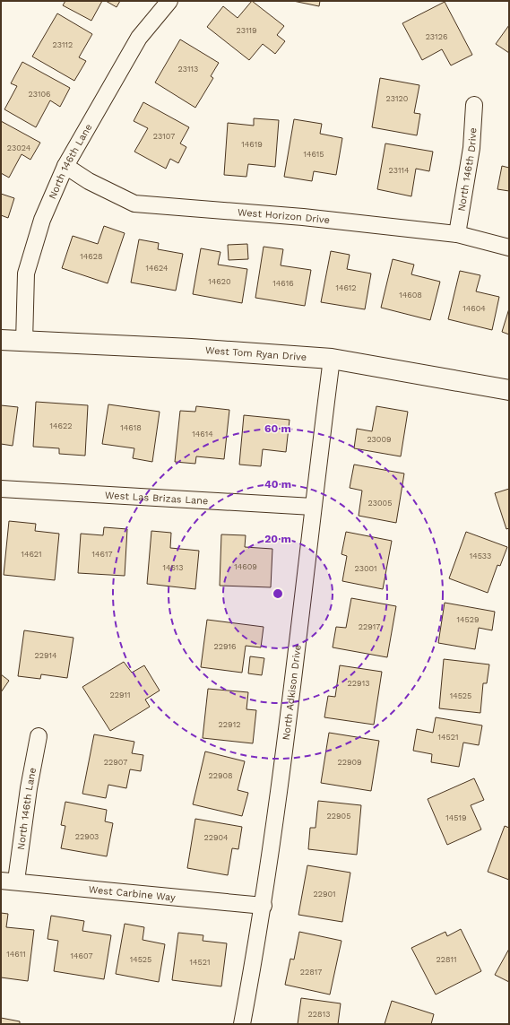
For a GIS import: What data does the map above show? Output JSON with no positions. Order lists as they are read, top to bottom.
{
  "streets": {
    "street": [
      "North 146th Lane",
      "North 146th Drive",
      "West Horizon Drive",
      "West Tom Ryan Drive",
      "West Las Brizas Lane",
      "North Adkison Drive",
      "West Carbine Way"
    ]
  },
  "crossings": [
    ["North 146th Lane", "West Horizon Drive"],
    ["North 146th Lane", "West Tom Ryan Drive"],
    ["North 146th Lane", "West Carbine Way"],
    ["North 146th Drive", "West Horizon Drive"],
    ["West Tom Ryan Drive", "North Adkison Drive"],
    ["West Las Brizas Lane", "North Adkison Drive"],
    ["North Adkison Drive", "West Carbine Way"]
  ],
  "house_numbers": [
    "23119",
    "23126",
    "23112",
    "23113",
    "23106",
    "23120",
    "23107",
    "14619",
    "23024",
    "14615",
    "23114",
    "14628",
    "14624",
    "14620",
    "14616",
    "14612",
    "14608",
    "14604",
    "14622",
    "14618",
    "14614",
    "23009",
    "23005",
    "14621",
    "14617",
    "14533",
    "14609",
    "14613",
    "23001",
    "14529",
    "22917",
    "22916",
    "22914",
    "22913",
    "22911",
    "14525",
    "22912",
    "14521",
    "22907",
    "22909",
    "22908",
    "22905",
    "14519",
    "22903",
    "22904",
    "22901",
    "14611",
    "14607",
    "14525",
    "22811",
    "14521",
    "22817",
    "22813"
  ],
  "rings": ["60 m", "40 m", "20 m"]
}
